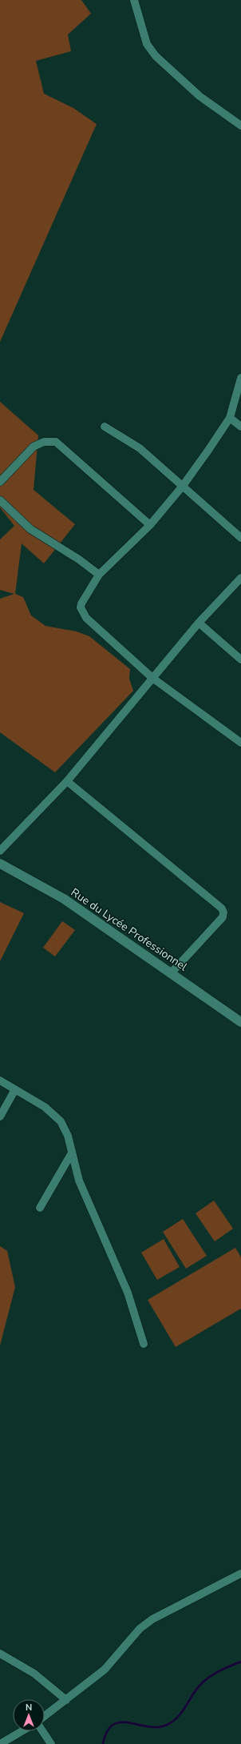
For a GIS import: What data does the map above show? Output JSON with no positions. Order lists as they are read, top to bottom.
{
  "streets": {
    "main road": ["Rue du Lycée Professionnel"]
  },
  "north": "top"
}
